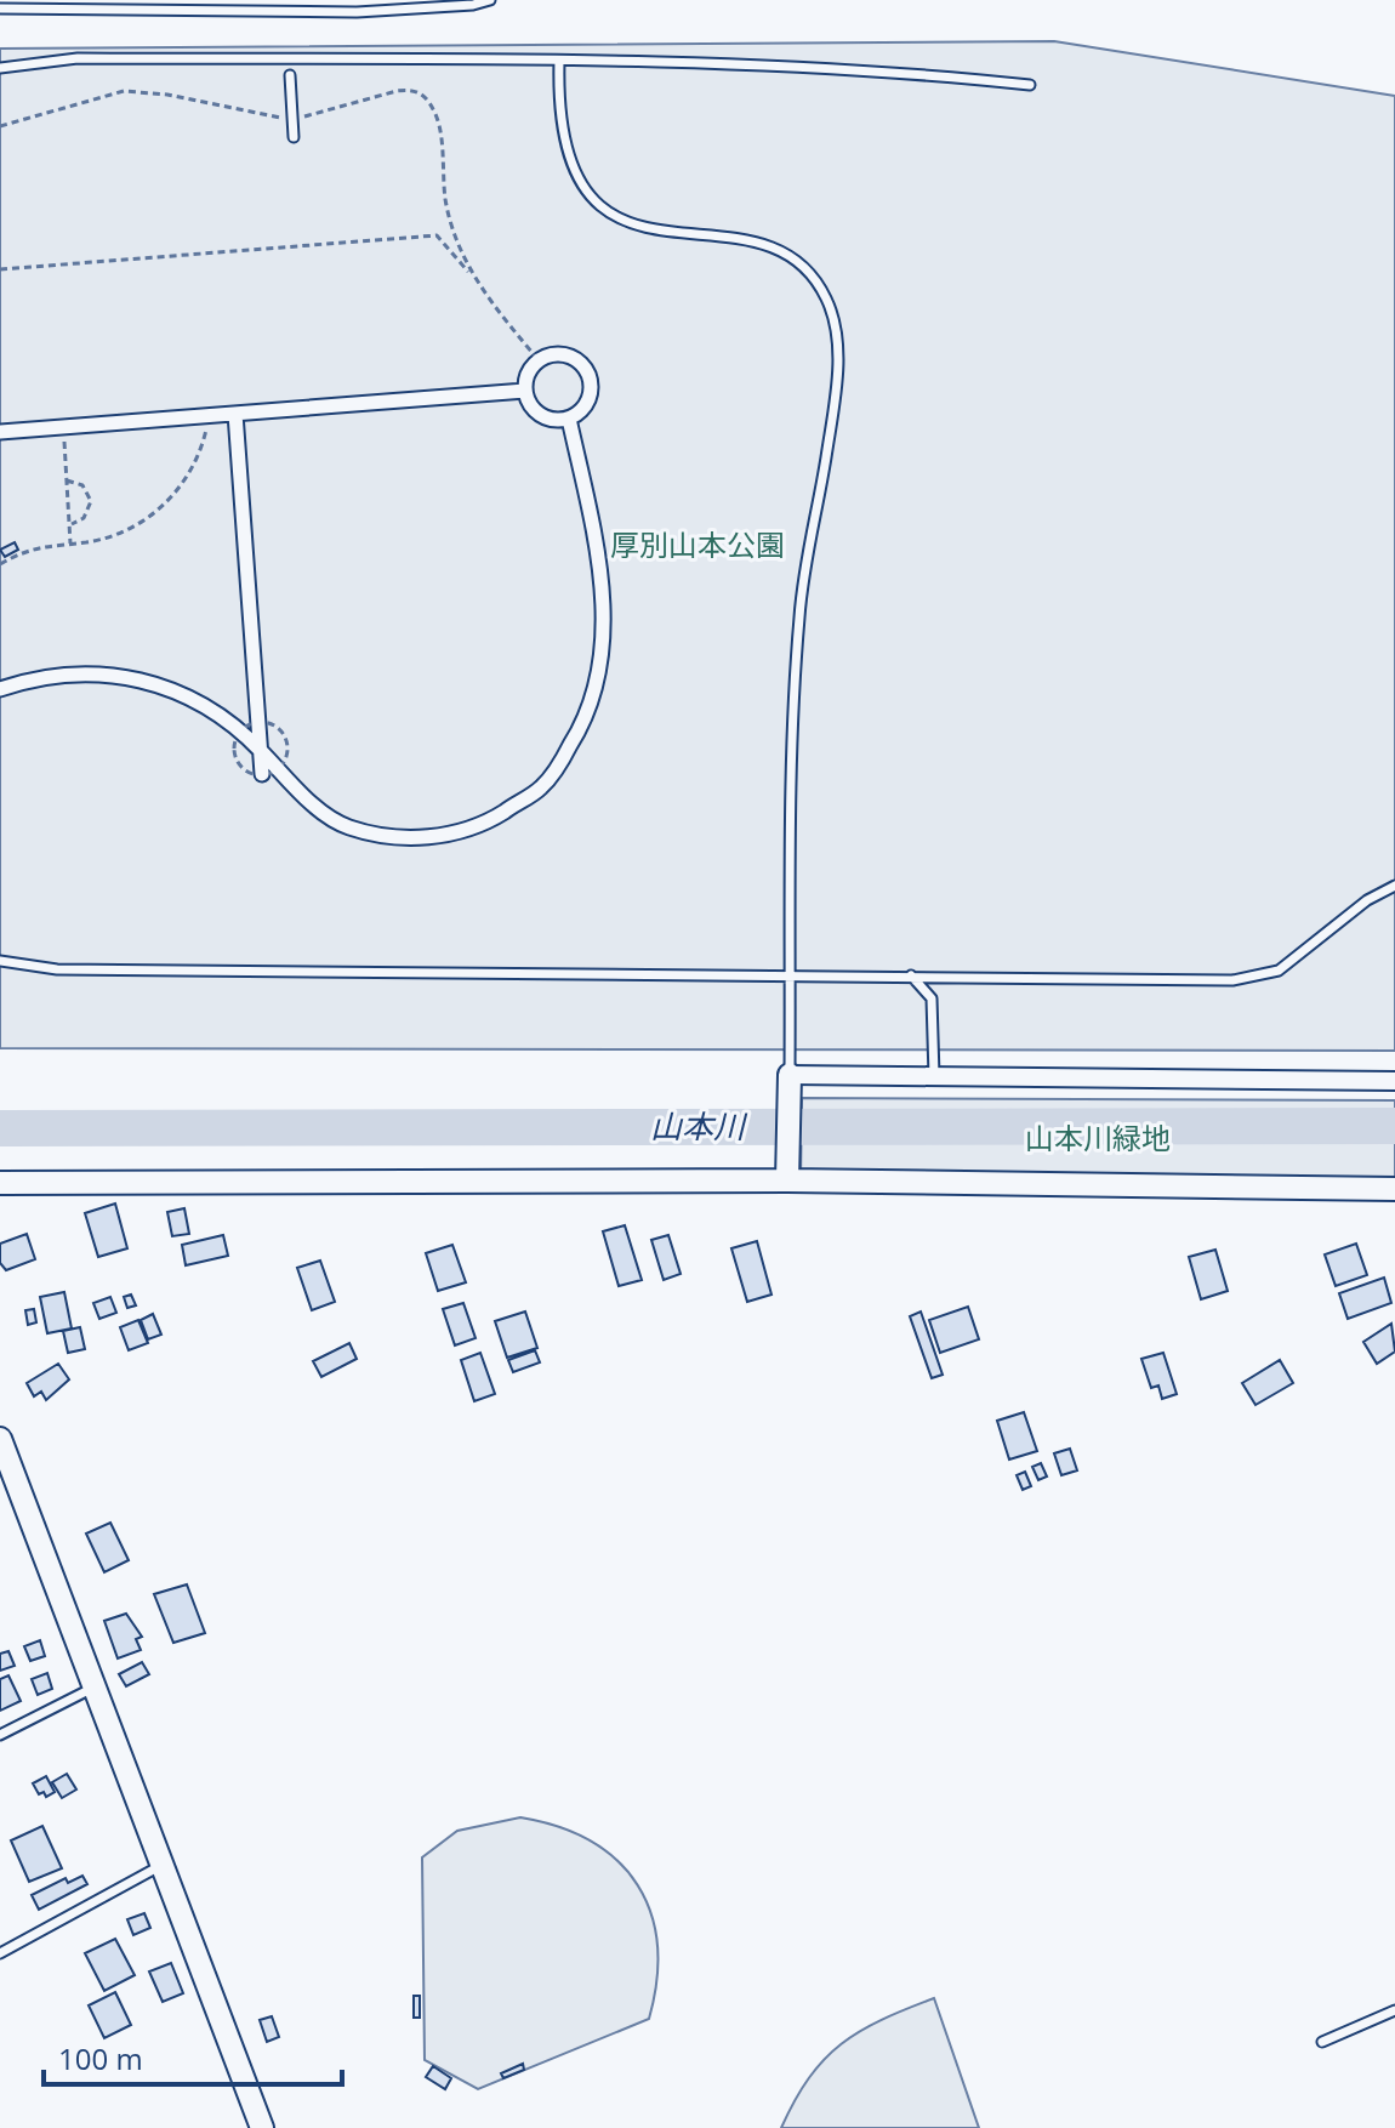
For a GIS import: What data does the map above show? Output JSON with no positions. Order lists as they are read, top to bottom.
{
  "water": ["山本川"],
  "parks": ["厚別山本公園", "山本川緑地"],
  "scale_bar": "100 m"
}
